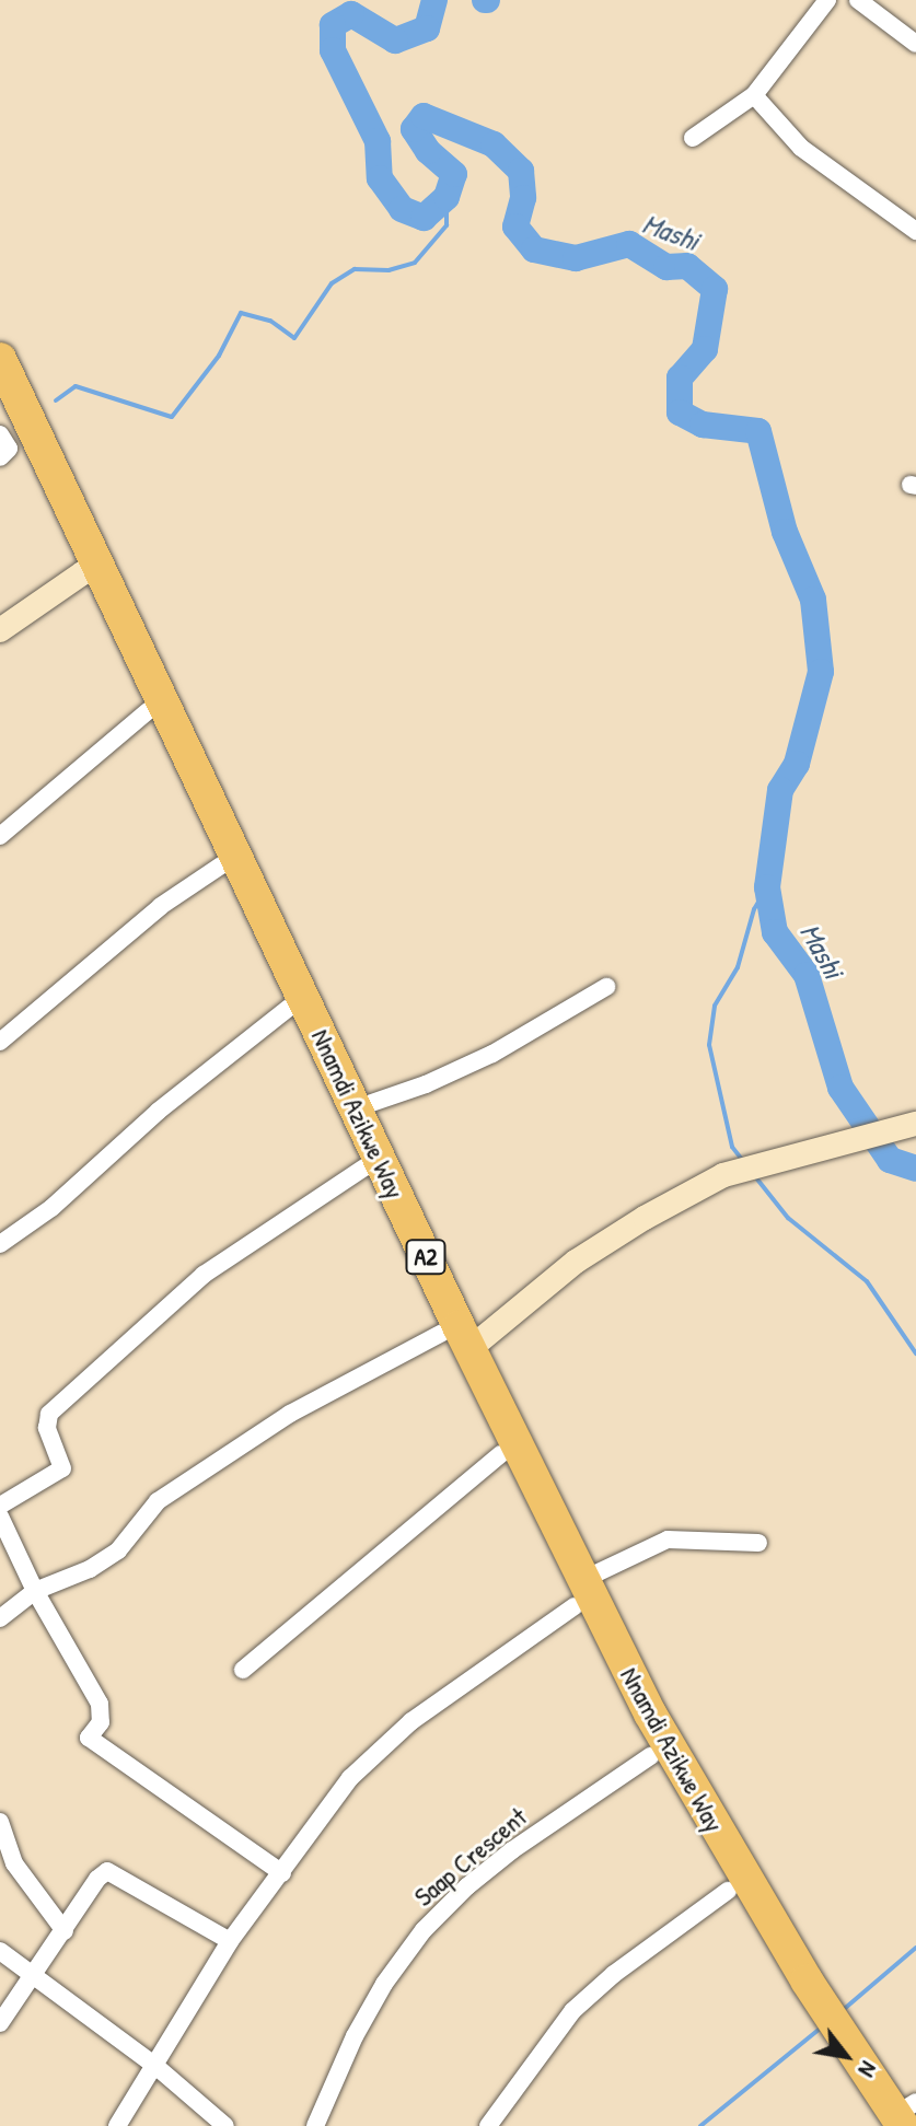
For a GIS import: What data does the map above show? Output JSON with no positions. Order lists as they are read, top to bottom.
{
  "streets": {
    "highway": ["Nnamdi Azikwe Way", "A2"],
    "street": ["Saap Crescent"]
  },
  "crossings": [
    ["Nnamdi Azikwe Way", "Saap Crescent"]
  ],
  "water": ["Mashi"],
  "north": "bottom right"
}
